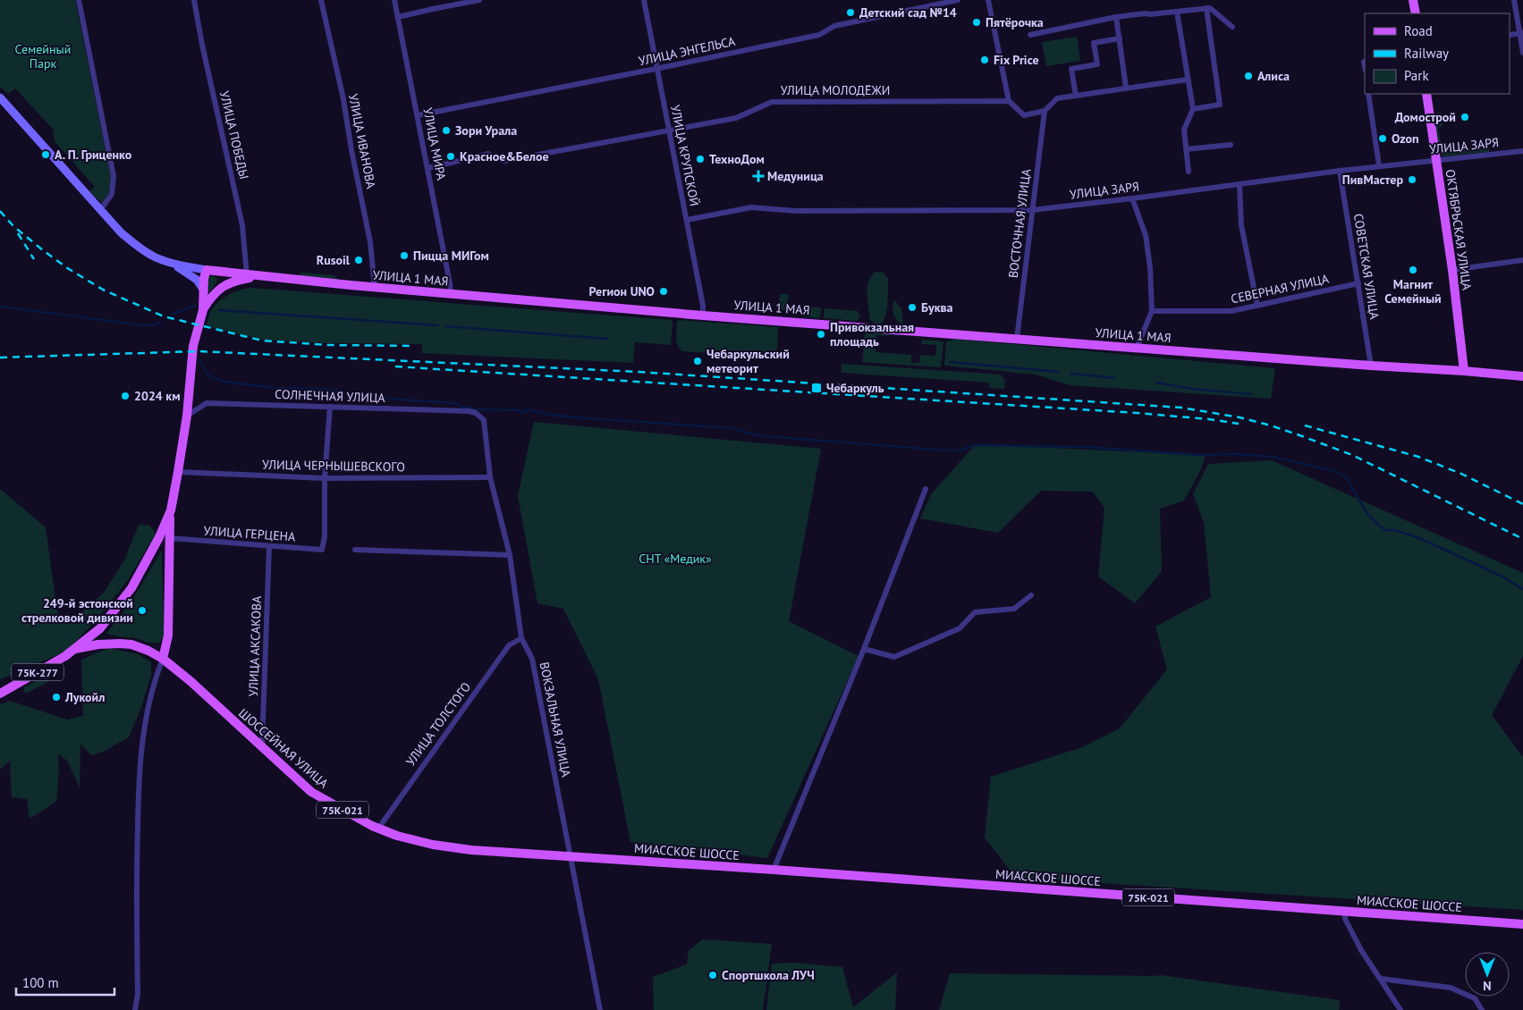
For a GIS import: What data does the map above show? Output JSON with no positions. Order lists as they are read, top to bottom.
{
  "streets": {
    "main road": [
      "ОКТЯБРЬСКАЯ УЛИЦА",
      "УЛИЦА 1 МАЯ",
      "75К-277",
      "ШОССЕЙНАЯ УЛИЦА",
      "75К-021",
      "МИАССКОЕ ШОССЕ"
    ],
    "street": [
      "УЛИЦА ЭНГЕЛЬСА",
      "УЛИЦА МОЛОДЁЖИ",
      "УЛИЦА ПОБЕДЫ",
      "УЛИЦА ИВАНОВА",
      "УЛИЦА МИРА",
      "УЛИЦА ЗАРЯ",
      "УЛИЦА КРУПСКОЙ",
      "ВОСТОЧНАЯ УЛИЦА",
      "СОВЕТСКАЯ УЛИЦА",
      "СЕВЕРНАЯ УЛИЦА",
      "СОЛНЕЧНАЯ УЛИЦА",
      "УЛИЦА ЧЕРНЫШЕВСКОГО",
      "УЛИЦА ГЕРЦЕНА",
      "УЛИЦА АКСАКОВА",
      "ВОКЗАЛЬНАЯ УЛИЦА",
      "УЛИЦА ТОЛСТОГО"
    ]
  },
  "crossings": [
    ["УЛИЦА ЭНГЕЛЬСА", "УЛИЦА МИРА"],
    ["УЛИЦА ЭНГЕЛЬСА", "УЛИЦА КРУПСКОЙ"],
    ["УЛИЦА МОЛОДЁЖИ", "УЛИЦА МИРА"],
    ["УЛИЦА МОЛОДЁЖИ", "УЛИЦА КРУПСКОЙ"],
    ["УЛИЦА ПОБЕДЫ", "УЛИЦА 1 МАЯ"],
    ["УЛИЦА ИВАНОВА", "УЛИЦА 1 МАЯ"],
    ["УЛИЦА МИРА", "УЛИЦА 1 МАЯ"],
    ["УЛИЦА ЗАРЯ", "УЛИЦА КРУПСКОЙ"],
    ["УЛИЦА ЗАРЯ", "ВОСТОЧНАЯ УЛИЦА"],
    ["УЛИЦА ЗАРЯ", "ОКТЯБРЬСКАЯ УЛИЦА"],
    ["УЛИЦА ЗАРЯ", "СОВЕТСКАЯ УЛИЦА"],
    ["УЛИЦА КРУПСКОЙ", "УЛИЦА 1 МАЯ"],
    ["ВОСТОЧНАЯ УЛИЦА", "УЛИЦА 1 МАЯ"],
    ["ОКТЯБРЬСКАЯ УЛИЦА", "УЛИЦА 1 МАЯ"],
    ["СОВЕТСКАЯ УЛИЦА", "УЛИЦА 1 МАЯ"],
    ["СОВЕТСКАЯ УЛИЦА", "СЕВЕРНАЯ УЛИЦА"],
    ["СОЛНЕЧНАЯ УЛИЦА", "ВОКЗАЛЬНАЯ УЛИЦА"],
    ["УЛИЦА ЧЕРНЫШЕВСКОГО", "УЛИЦА ГЕРЦЕНА"],
    ["УЛИЦА ЧЕРНЫШЕВСКОГО", "ВОКЗАЛЬНАЯ УЛИЦА"],
    ["УЛИЦА ГЕРЦЕНА", "УЛИЦА АКСАКОВА"],
    ["УЛИЦА АКСАКОВА", "ШОССЕЙНАЯ УЛИЦА"],
    ["75К-277", "ШОССЕЙНАЯ УЛИЦА"],
    ["ВОКЗАЛЬНАЯ УЛИЦА", "УЛИЦА ТОЛСТОГО"],
    ["ВОКЗАЛЬНАЯ УЛИЦА", "ШОССЕЙНАЯ УЛИЦА"],
    ["ВОКЗАЛЬНАЯ УЛИЦА", "МИАССКОЕ ШОССЕ"],
    ["УЛИЦА ТОЛСТОГО", "ШОССЕЙНАЯ УЛИЦА"],
    ["ШОССЕЙНАЯ УЛИЦА", "МИАССКОЕ ШОССЕ"]
  ],
  "parks": ["Семейный Парк", "СНТ «Медик»"],
  "places": {
    "other": [
      "Детский сад №14",
      "Пятёрочка",
      "Fix Price",
      "Алиса",
      "Домострой",
      "Зори Урала",
      "Ozon",
      "А. П. Гриценко",
      "Красное&Белое",
      "ТехноДом",
      "ПивМастер",
      "Пицца МИГом",
      "Rusoil",
      "Магнит Семейный",
      "Регион UNO",
      "Буква",
      "Привокзальная площадь",
      "Чебаркульский метеорит",
      "2024 км",
      "249-й эстонской стрелковой дивизии",
      "Лукойл",
      "Спортшкола ЛУЧ"
    ],
    "health": ["Медуница"],
    "transit": ["Чебаркуль"]
  },
  "legend": ["Road", "Railway", "Park"],
  "scale_bar": "100 m",
  "north": "bottom"
}
